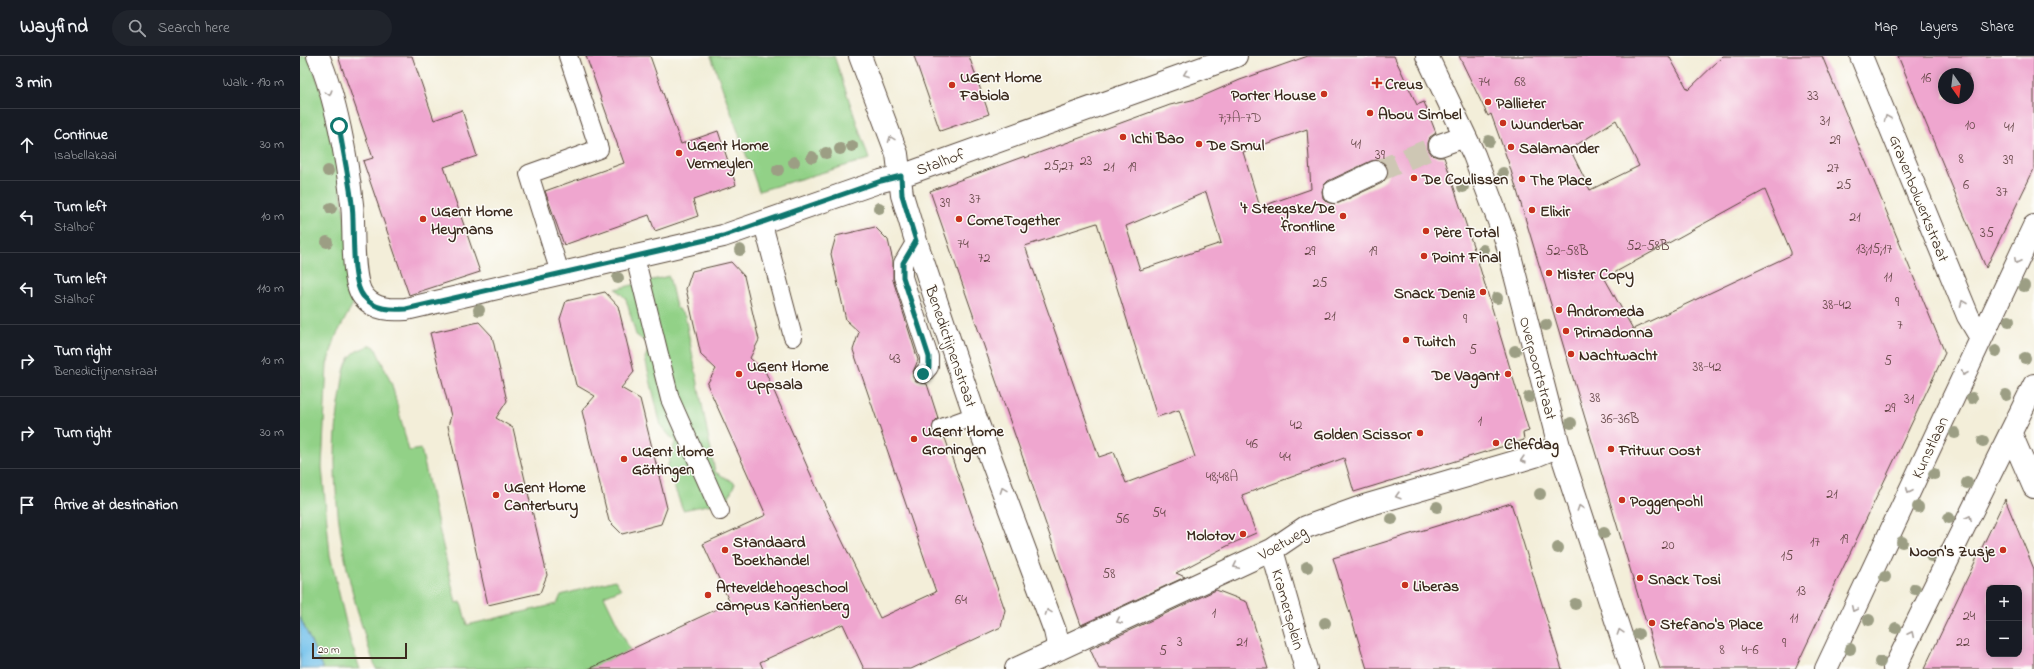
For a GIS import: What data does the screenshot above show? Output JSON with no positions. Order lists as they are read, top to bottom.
{
  "streets": {
    "street": [
      "Stalhof",
      "Gravenbolwerkstraat",
      "Benedictijnenstraat",
      "Overpoortstraat",
      "Kunstlaan",
      "Voetweg",
      "Kramersplein"
    ]
  },
  "crossings": [
    ["Stalhof", "Benedictijnenstraat"],
    ["Gravenbolwerkstraat", "Kunstlaan"],
    ["Benedictijnenstraat", "Voetweg"],
    ["Overpoortstraat", "Voetweg"],
    ["Voetweg", "Kramersplein"]
  ],
  "one_way": [
    "Gravenbolwerkstraat",
    "Benedictijnenstraat",
    "Overpoortstraat",
    "Voetweg"
  ],
  "places": {
    "health": ["Creus"],
    "other": [
      "UGent Home Fabiola",
      "Porter House",
      "Pallieter",
      "Abou Simbel",
      "Wunderbar",
      "Ichi Bao",
      "De Smul",
      "Salamander",
      "UGent Home Vermeylen",
      "De Coulissen",
      "The Place",
      "Elixir",
      "'t Steegske/De frontline",
      "UGent Home Heymans",
      "ComeTogether",
      "Père Total",
      "Point Final",
      "Mister Copy",
      "Snack Deniz",
      "Andromeda",
      "Primadonna",
      "Twitch",
      "Nachtwacht",
      "UGent Home Uppsala",
      "De Vagant",
      "Golden Scissor",
      "UGent Home Groningen",
      "Chefdag",
      "Frituur Oost",
      "UGent Home Göttingen",
      "UGent Home Canterbury",
      "Poggenpohl",
      "Molotov",
      "Standaard Boekhandel",
      "Noon's Zusje",
      "Snack Tosi",
      "Liberas",
      "Arteveldehogeschool campus Kantienberg",
      "Stefano's Place"
    ]
  },
  "house_numbers": [
    "16",
    "74",
    "68",
    "33",
    "7;7A-7D",
    "31",
    "10",
    "41",
    "29",
    "41",
    "39",
    "8",
    "39",
    "23",
    "25;27",
    "21",
    "19",
    "27",
    "25",
    "6",
    "37",
    "37",
    "39",
    "21",
    "35",
    "74",
    "52-58B",
    "13;15;17",
    "29",
    "19",
    "52-58B",
    "72",
    "11",
    "25",
    "9",
    "38-42",
    "21",
    "9",
    "7",
    "5",
    "43",
    "5",
    "38-42",
    "38",
    "31",
    "29",
    "36-36B",
    "1",
    "42",
    "46",
    "44",
    "48;48A",
    "21",
    "54",
    "56",
    "19",
    "17",
    "20",
    "15",
    "58",
    "13",
    "64",
    "1",
    "24",
    "11",
    "3",
    "21",
    "22",
    "9",
    "8",
    "4-6",
    "5"
  ],
  "scale_bar": "20 m",
  "north": "bottom",
  "page": {
    "header": "Wayfind",
    "search": "Search here",
    "nav": ["Map", "Layers", "Share"],
    "heading": ["3 min", "Walk · 190 m"],
    "list": [
      ["Continue", "Isabellakaai", "30 m"],
      ["Turn left", "Stalhof", "10 m"],
      ["Turn left", "Stalhof", "110 m"],
      ["Turn right", "Benedictijnenstraat", "10 m"],
      ["Turn right", "30 m"],
      "Arrive at destination"
    ],
    "map_buttons": ["+", "−"],
    "scale": "20 m"
  }
}
